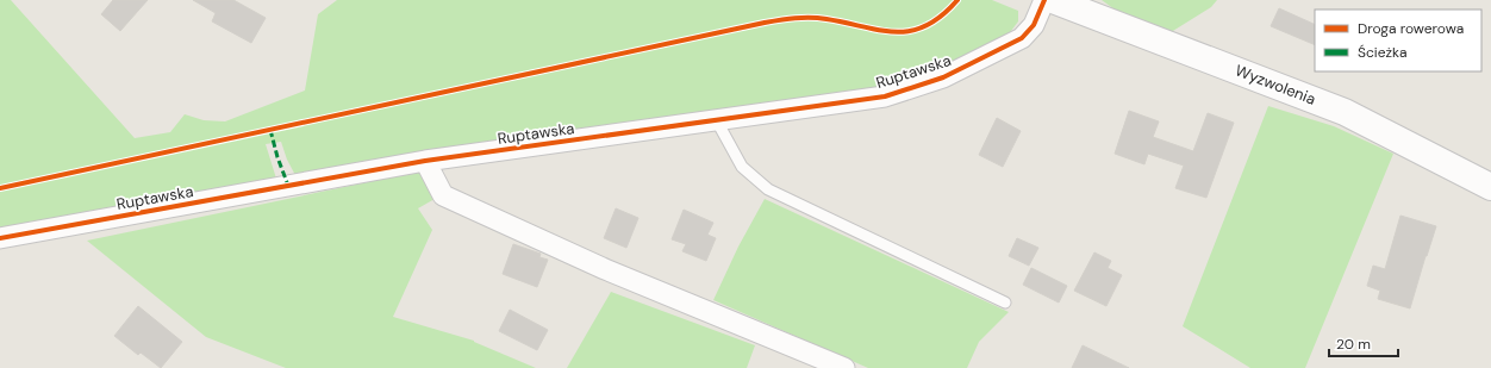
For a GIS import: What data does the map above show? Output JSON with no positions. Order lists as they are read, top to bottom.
{
  "streets": {
    "street": ["Ruptawska", "Wyzwolenia"]
  },
  "legend": ["Droga rowerowa", "Ścieżka"],
  "scale_bar": "20 m"
}
